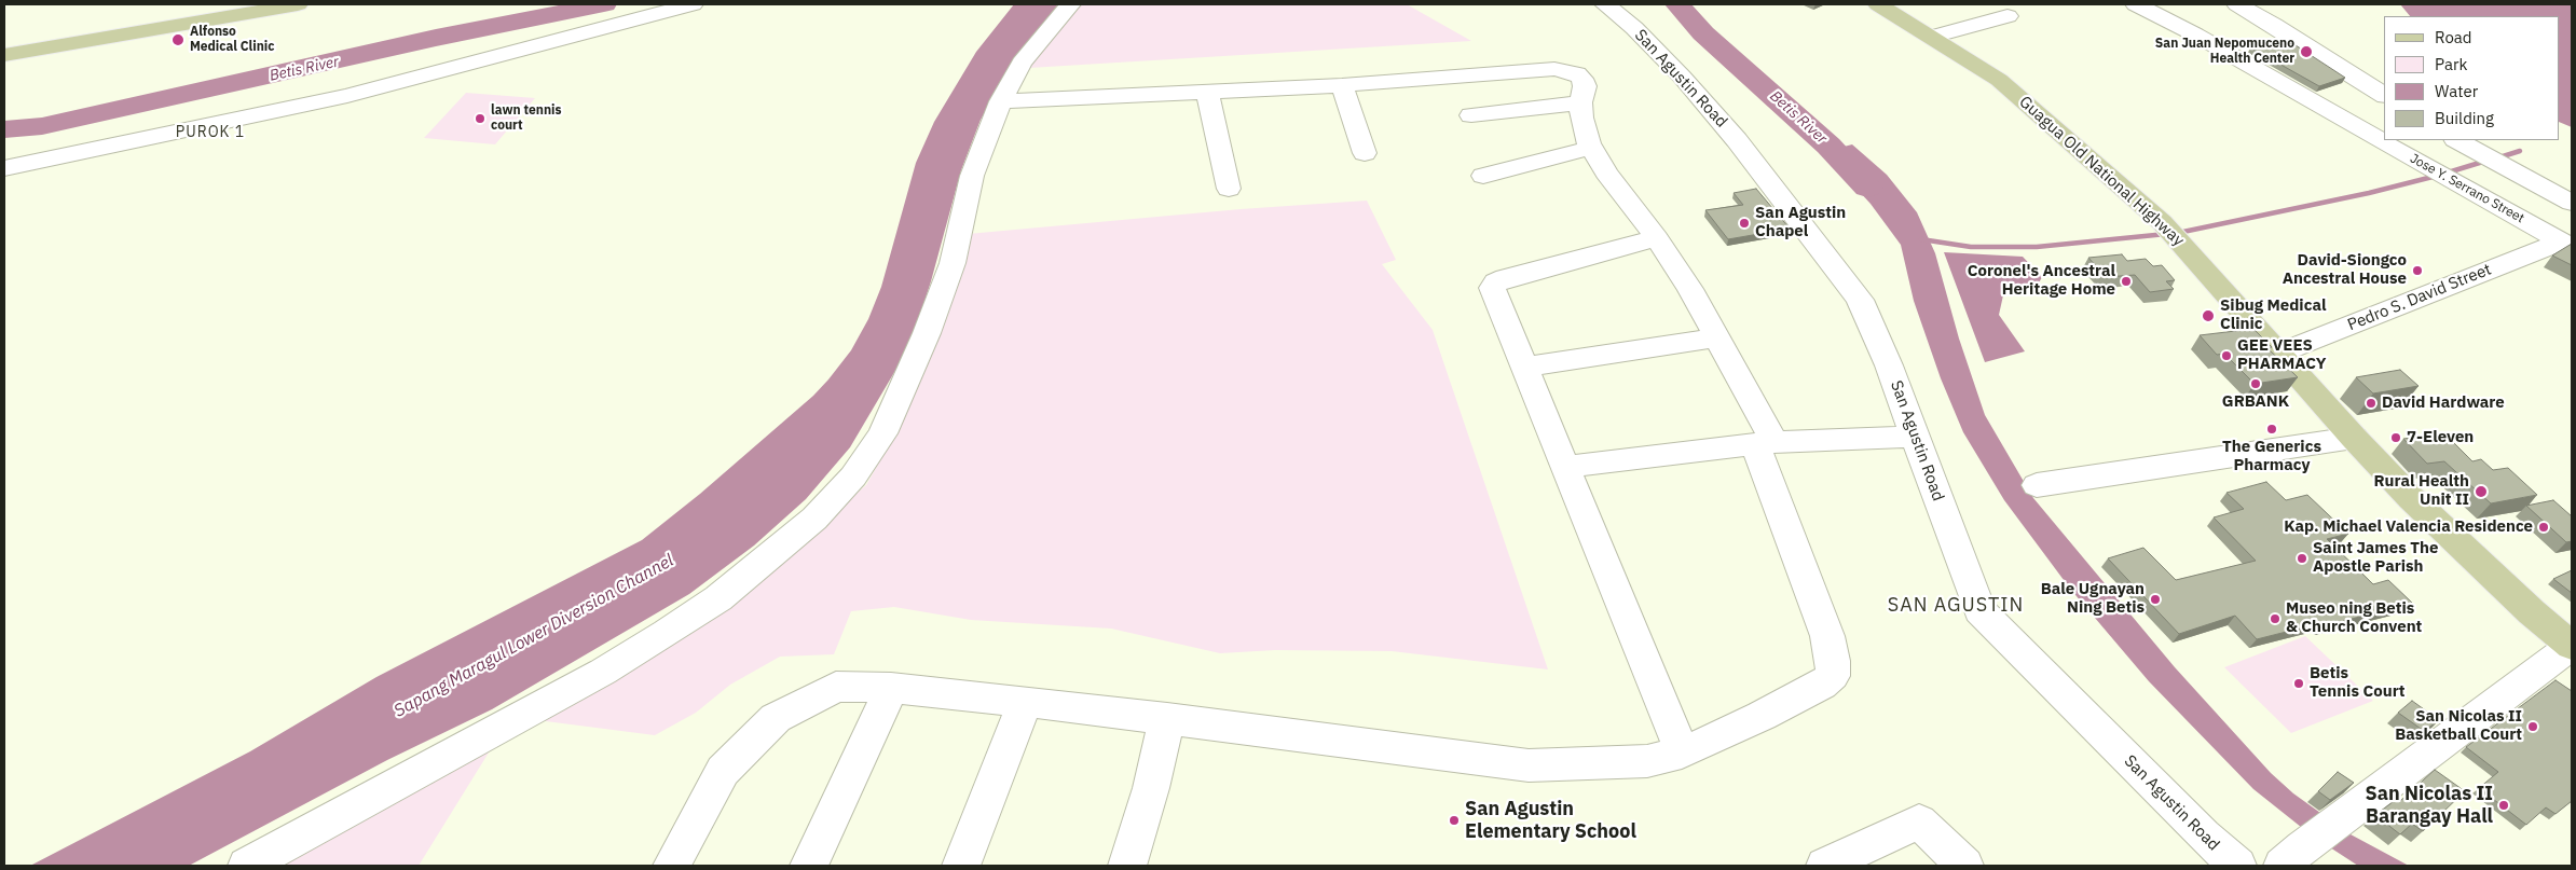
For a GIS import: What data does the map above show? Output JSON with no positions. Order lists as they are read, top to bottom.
{
  "streets": {
    "main road": ["Guagua Old National Highway"],
    "street": ["San Agustin Road", "Jose Y. Serrano Street", "Pedro S. David Street"]
  },
  "crossings": [
    ["Guagua Old National Highway", "Pedro S. David Street"],
    ["Jose Y. Serrano Street", "Pedro S. David Street"]
  ],
  "districts": ["PUROK 1", "SAN AGUSTIN"],
  "water": ["Betis River", "Sapang Maragul Lower Diversion Channel"],
  "places": [
    "Alfonso Medical Clinic",
    "San Juan Nepomuceno Health Center",
    "lawn tennis court",
    "San Agustin Chapel",
    "David-Siongco Ancestral House",
    "Coronel's Ancestral Heritage Home",
    "Sibug Medical Clinic",
    "GEE VEES PHARMACY",
    "GRBANK",
    "David Hardware",
    "The Generics Pharmacy",
    "7-Eleven",
    "Rural Health Unit II",
    "Kap. Michael Valencia Residence",
    "Saint James The Apostle Parish",
    "Bale Ugnayan Ning Betis",
    "Museo ning Betis & Church Convent",
    "Betis Tennis Court",
    "San Nicolas II Basketball Court",
    "San Nicolas II Barangay Hall",
    "San Agustin Elementary School"
  ],
  "legend": [
    "Road",
    "Park",
    "Water",
    "Building"
  ]
}
